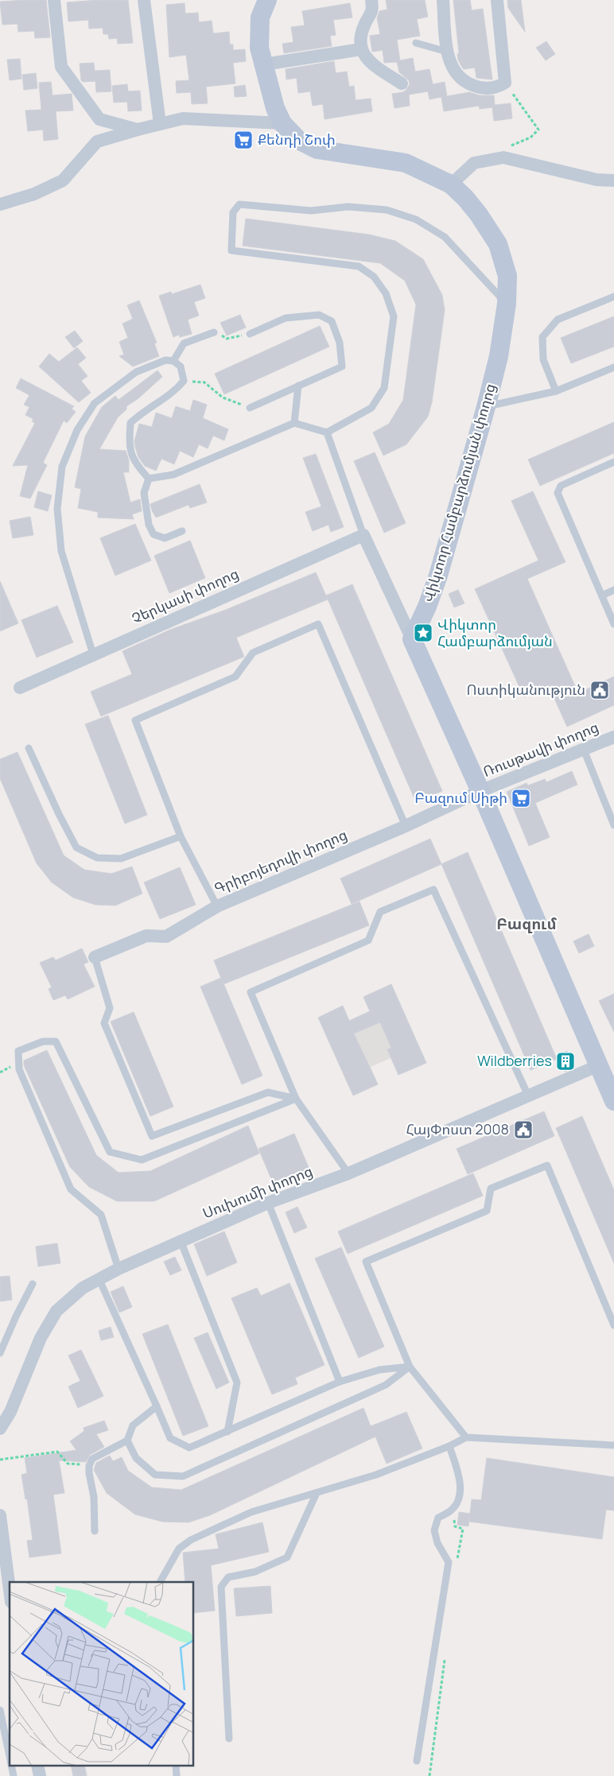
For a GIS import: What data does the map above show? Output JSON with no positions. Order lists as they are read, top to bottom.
{
  "streets": {
    "street": [
      "Վիկտոր Համբարձումյան փողոց",
      "Չերկասի փողոց",
      "Ռուսթավի փողոց",
      "Գրիբոյեդովի փողոց",
      "Սուխումի փողոց"
    ]
  },
  "crossings": [
    ["Ռուսթավի փողոց", "Գրիբոյեդովի փողոց"]
  ],
  "districts": ["Բազում"],
  "places": {
    "supermarket": ["Քենդի Շոփ", "Բազում Սիթի"],
    "place": ["Վիկտոր Համբարձումյան"],
    "public building": ["Ոստիկանություն", "ՀայՓոստ 2008"],
    "building": ["Wildberries"]
  }
}
